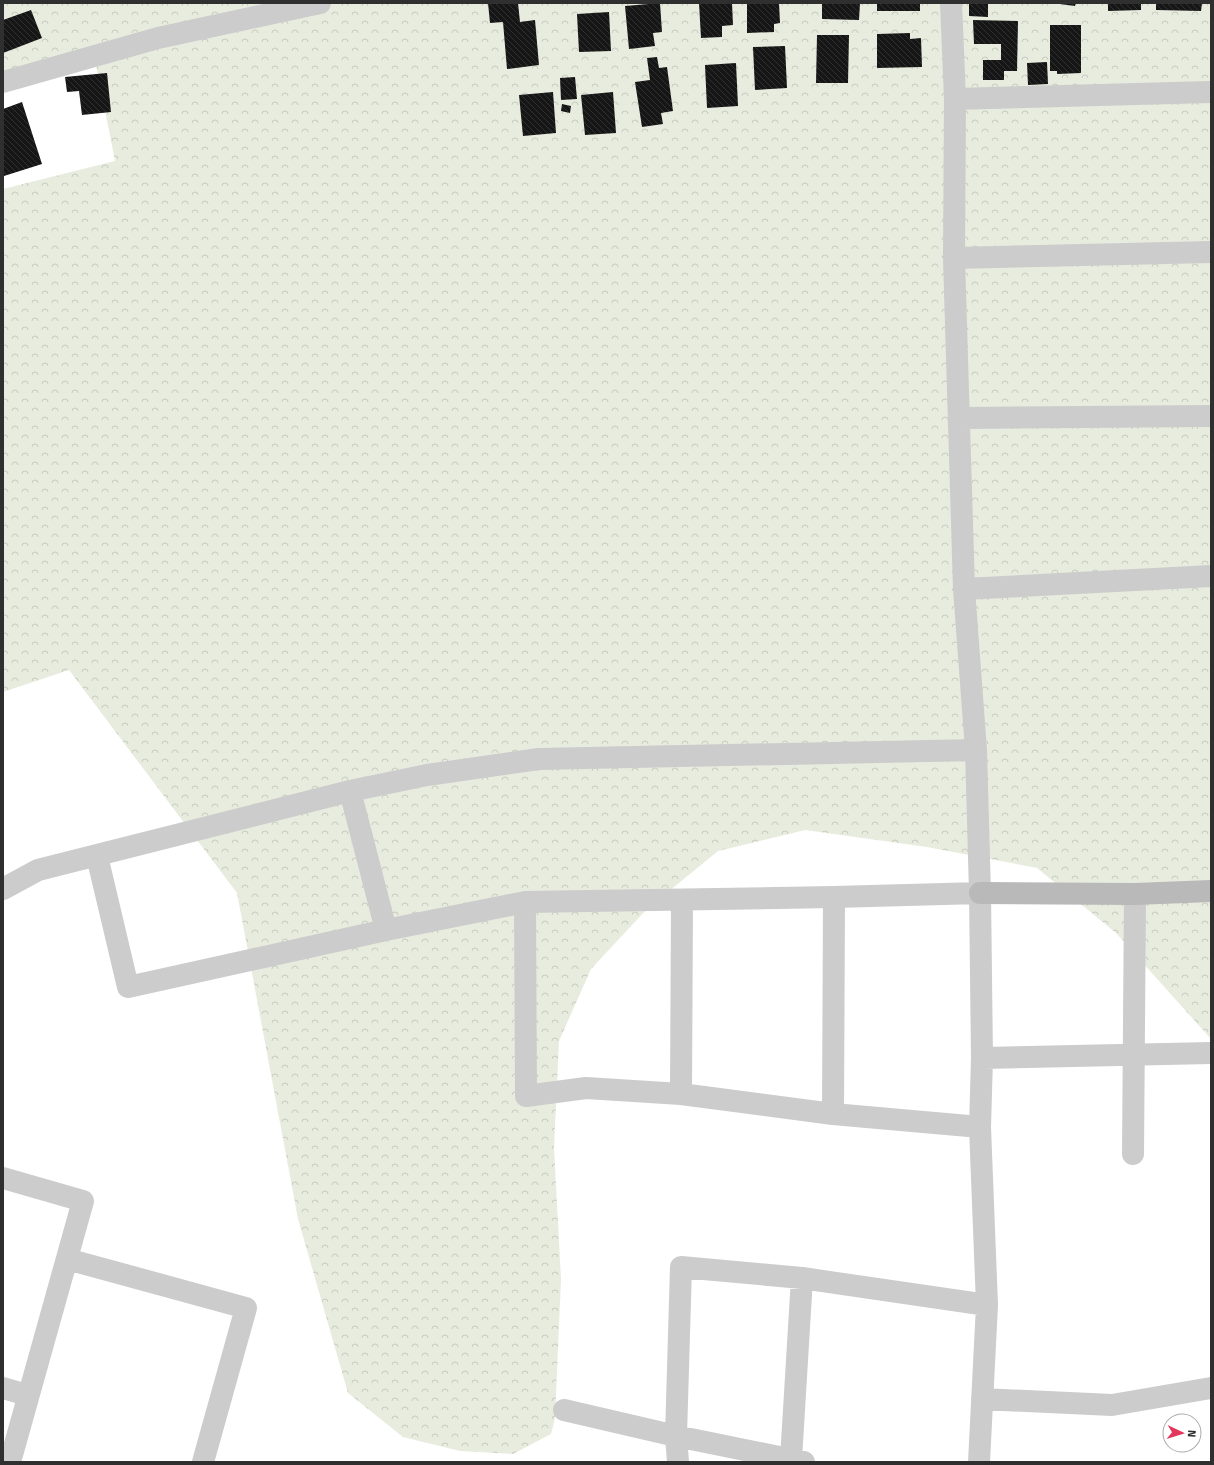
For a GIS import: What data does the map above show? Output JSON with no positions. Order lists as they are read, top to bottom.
{
  "north": "right"
}
